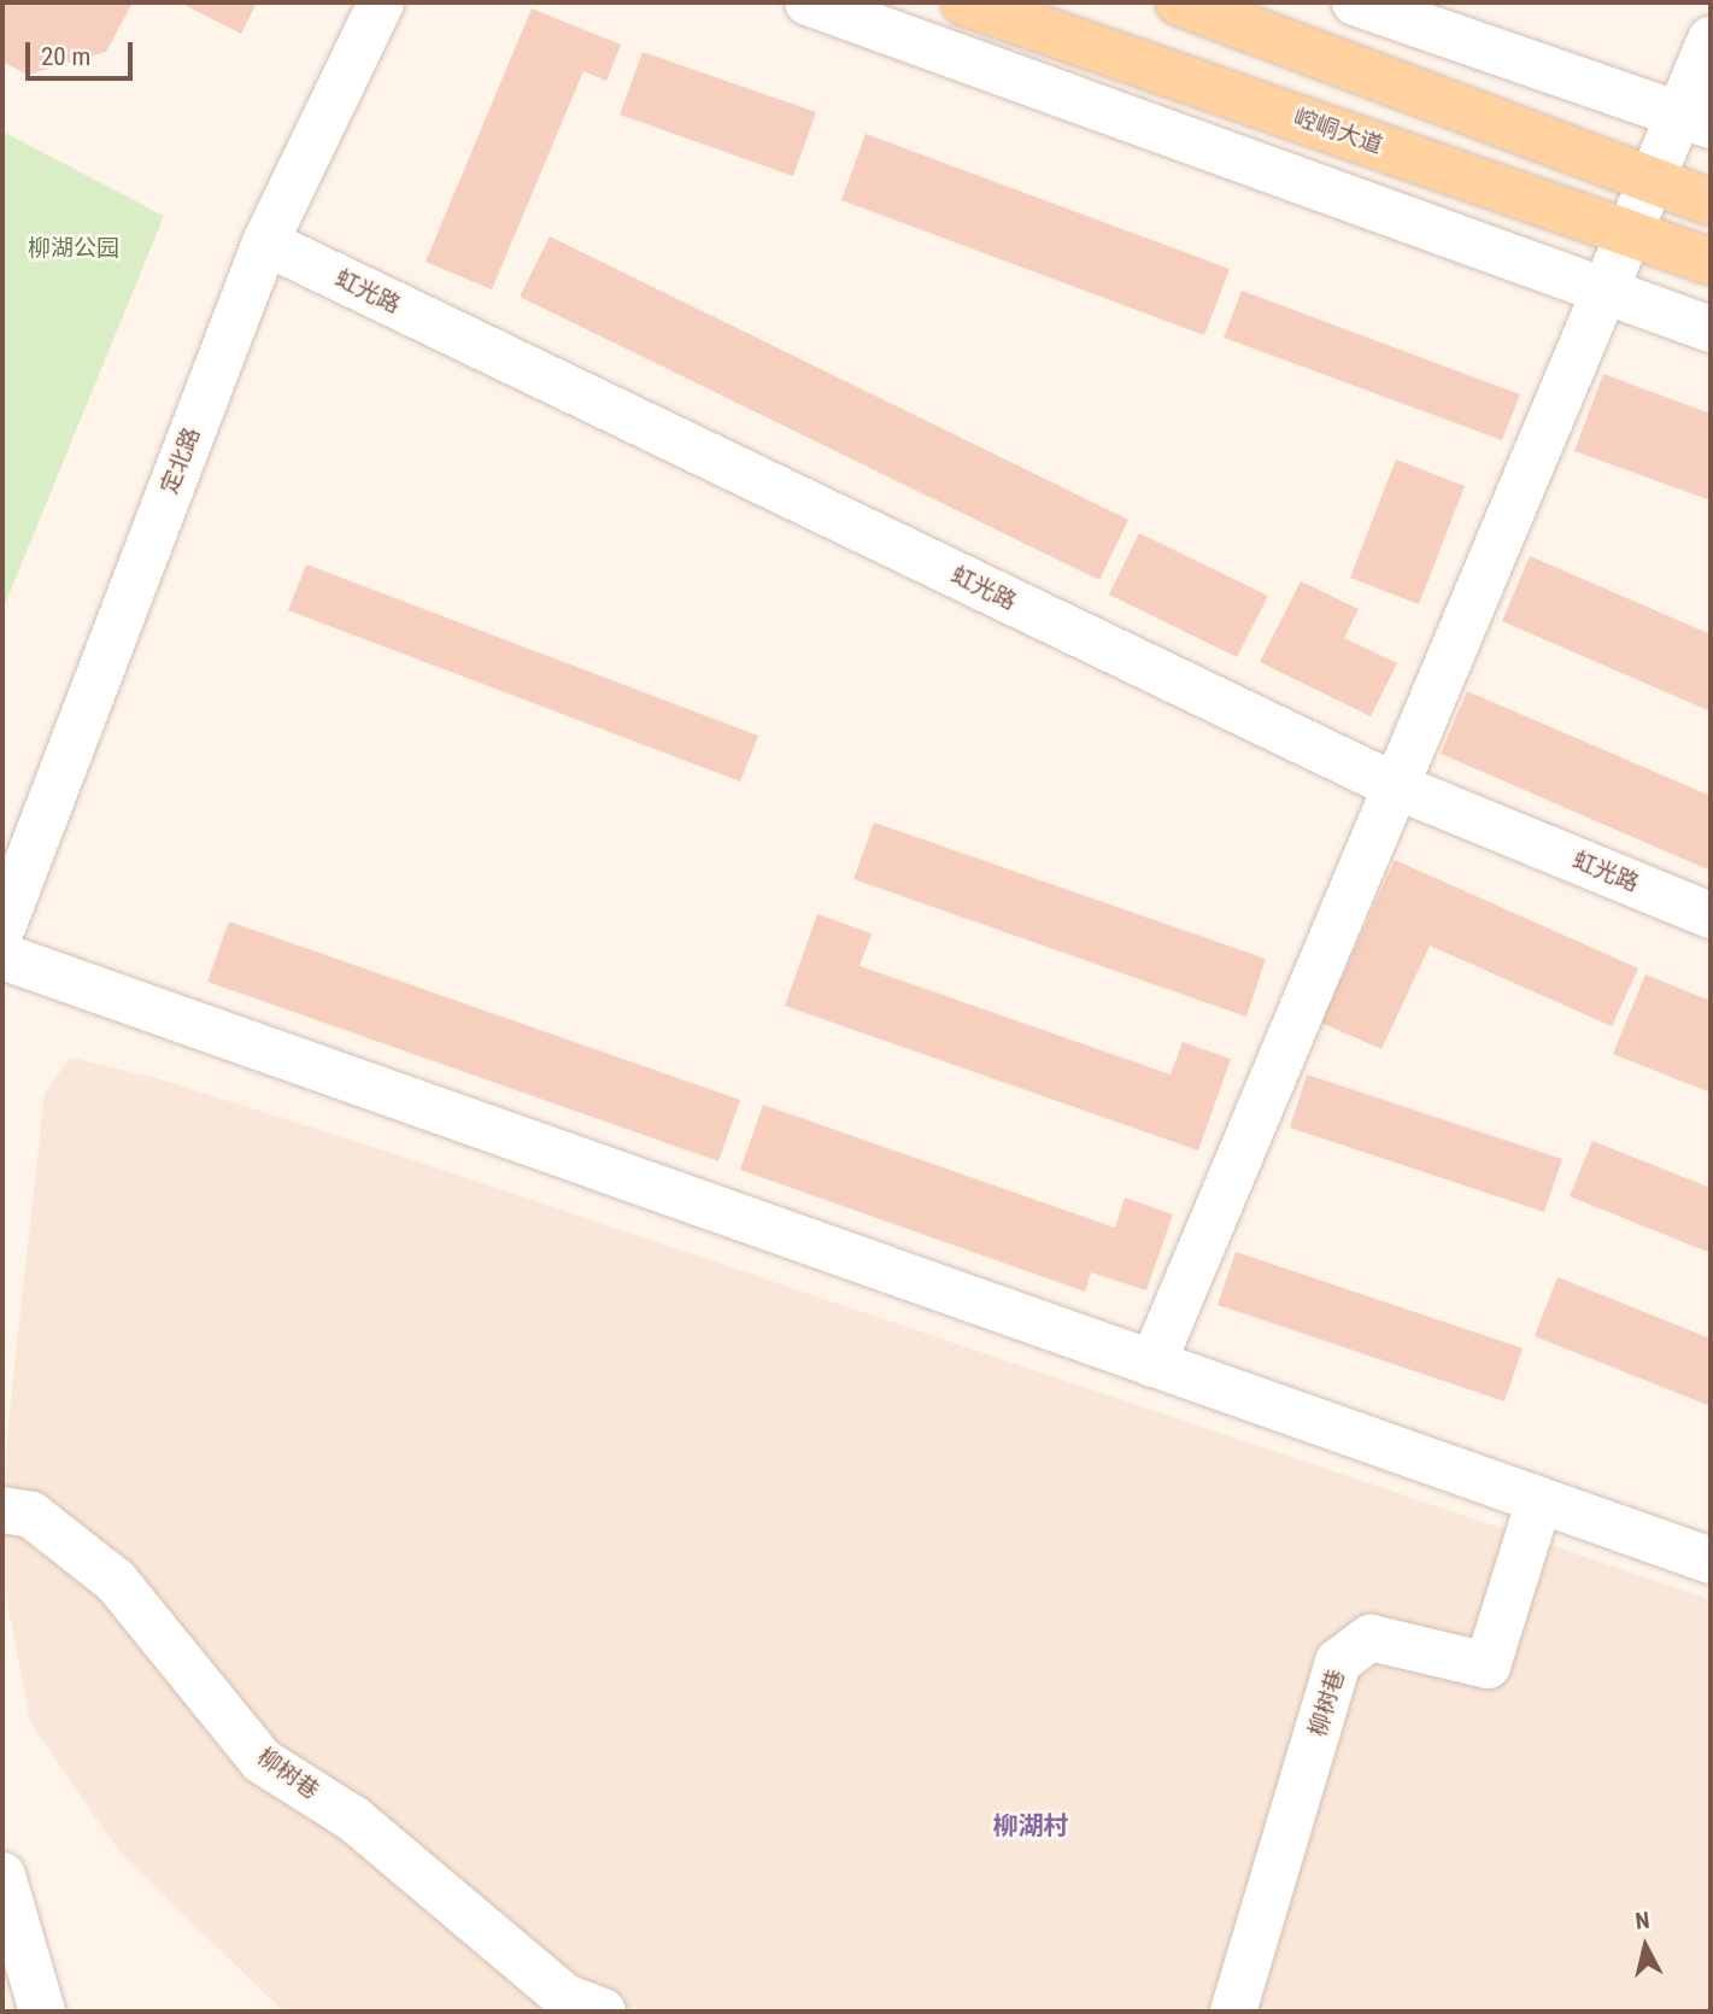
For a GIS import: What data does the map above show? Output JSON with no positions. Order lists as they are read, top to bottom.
{
  "streets": {
    "main road": ["崆峒大道"],
    "street": ["虹光路", "定北路", "柳树巷"]
  },
  "crossings": [
    ["虹光路", "定北路"]
  ],
  "districts": ["柳湖村"],
  "parks": ["柳湖公园"],
  "scale_bar": "20 m",
  "north": "top"
}
